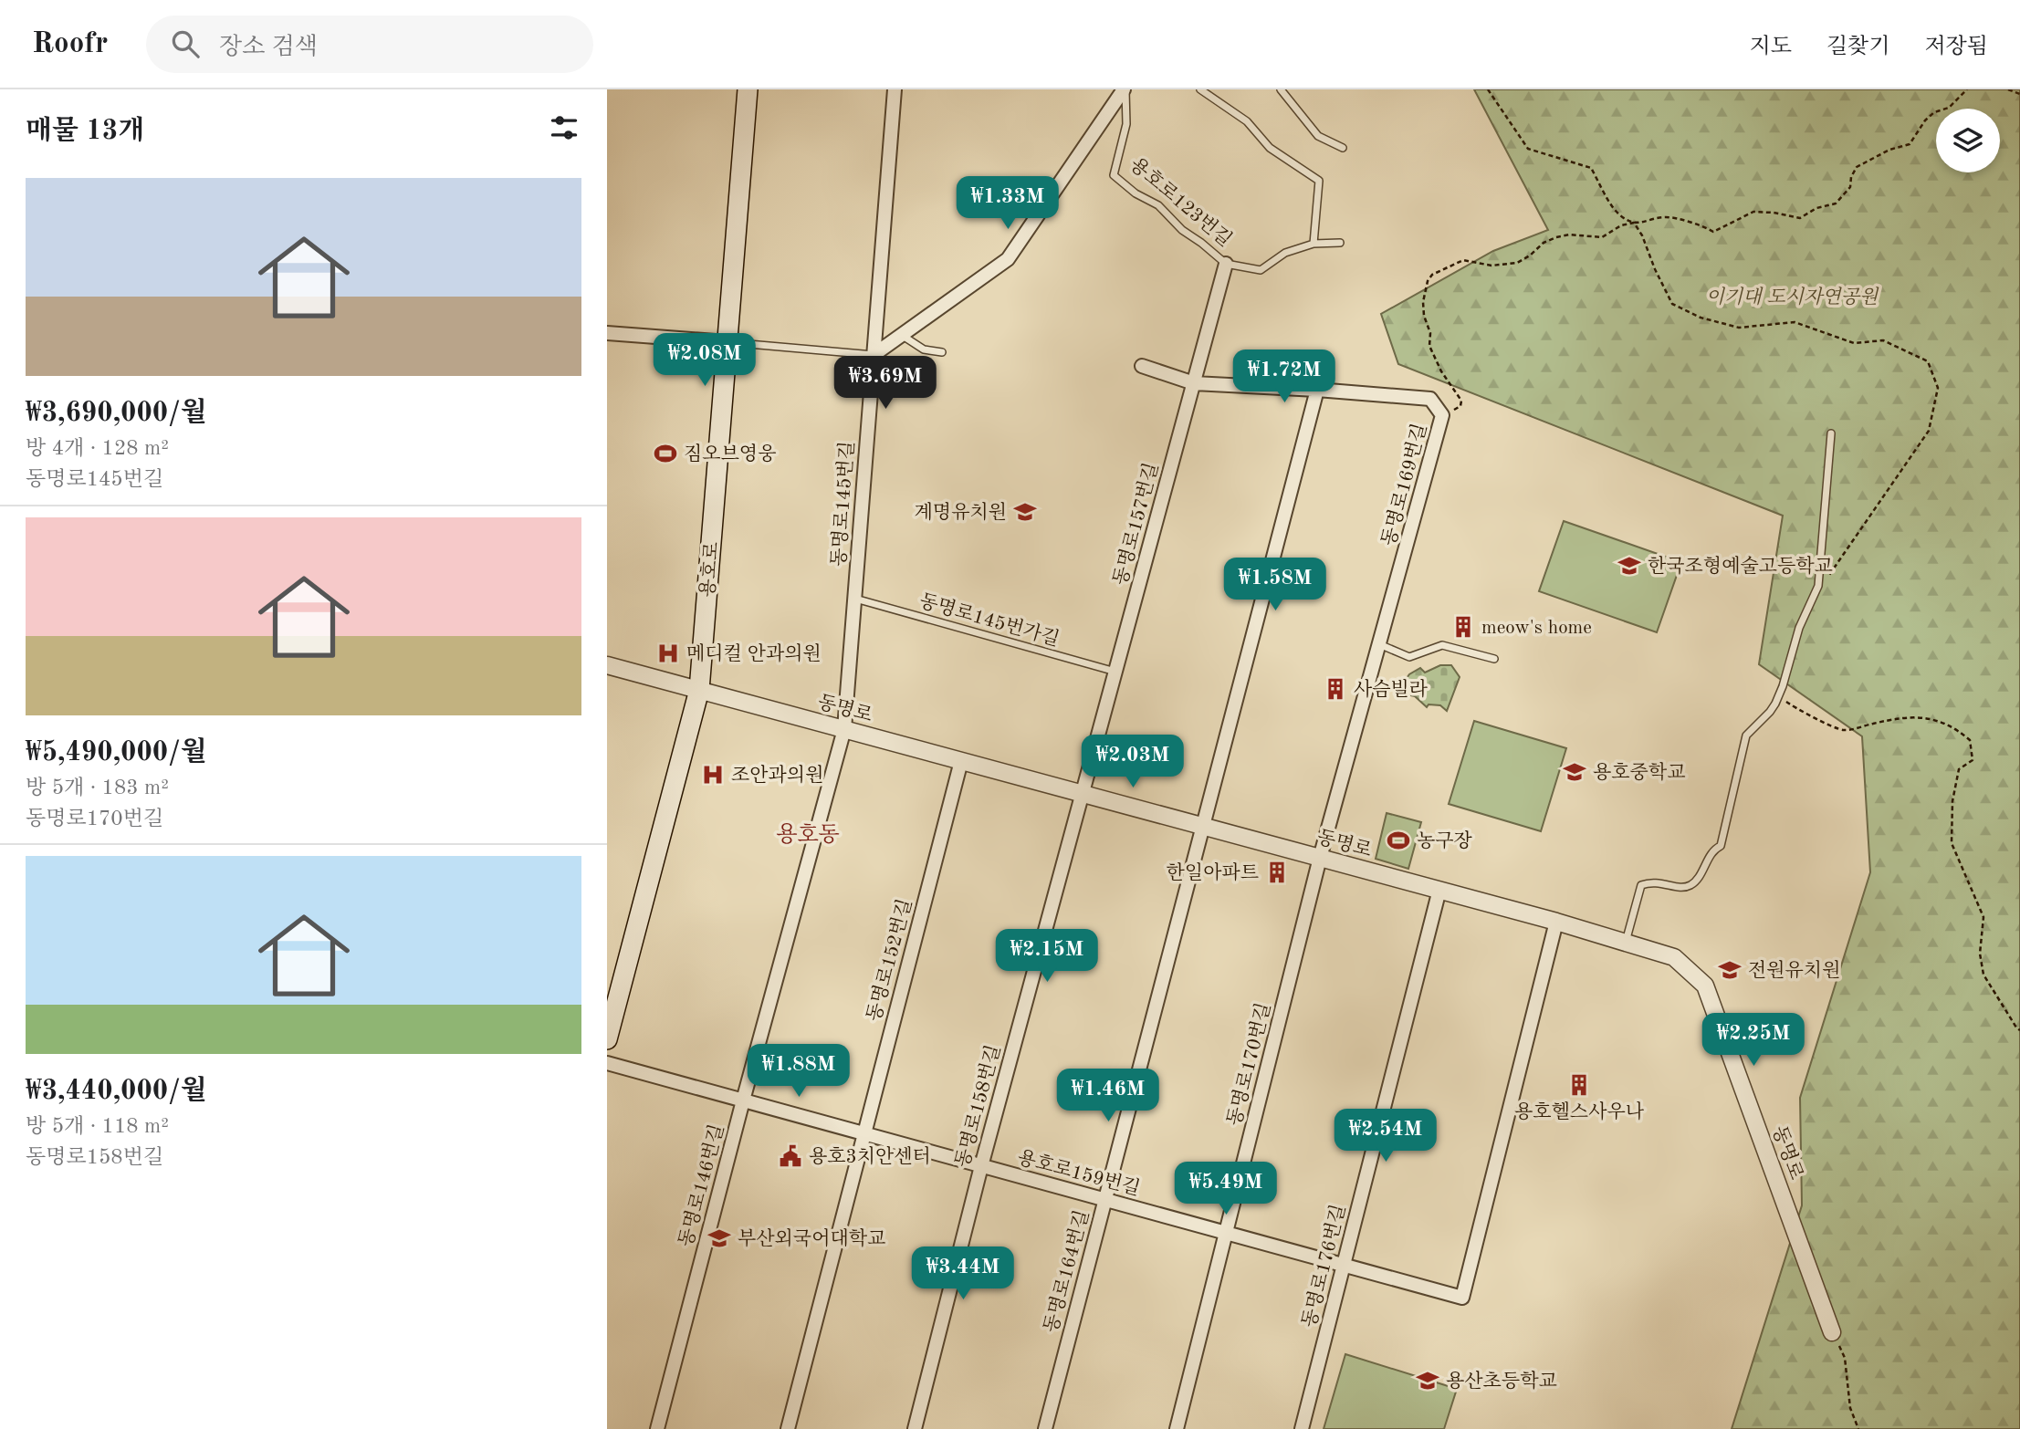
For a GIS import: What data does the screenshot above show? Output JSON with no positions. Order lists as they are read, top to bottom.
{
  "streets": {
    "main road": ["용호로"],
    "street": [
      "용호로123번길",
      "동명로169번길",
      "동명로145번길",
      "동명로157번길",
      "동명로",
      "동명로152번길",
      "동명로170번길",
      "동명로158번길",
      "용호로159번길",
      "동명로146번길",
      "동명로176번길",
      "동명로164번길"
    ],
    "lane": ["동명로145번가길"]
  },
  "crossings": [
    ["용호로123번길", "동명로145번길"],
    ["용호로123번길", "동명로157번길"],
    ["동명로169번길", "동명로157번길"],
    ["동명로169번길", "동명로"],
    ["동명로169번길", "동명로170번길"],
    ["동명로169번길", "동명로164번길"],
    ["동명로145번길", "동명로145번가길"],
    ["동명로145번길", "동명로"],
    ["동명로145번길", "동명로146번길"],
    ["동명로157번길", "동명로145번가길"],
    ["동명로157번길", "동명로"],
    ["동명로157번길", "동명로158번길"],
    ["용호로", "동명로"],
    ["동명로", "동명로152번길"],
    ["동명로", "동명로170번길"],
    ["동명로", "동명로158번길"],
    ["동명로", "용호로159번길"],
    ["동명로", "동명로146번길"],
    ["동명로", "동명로176번길"],
    ["동명로", "동명로164번길"],
    ["동명로152번길", "용호로159번길"],
    ["동명로170번길", "용호로159번길"],
    ["동명로158번길", "용호로159번길"],
    ["용호로159번길", "동명로146번길"],
    ["용호로159번길", "동명로176번길"],
    ["용호로159번길", "동명로164번길"]
  ],
  "districts": ["용호동"],
  "parks": ["이기대 도시자연공원"],
  "places": {
    "sports": ["짐오브영웅", "농구장"],
    "school or university": [
      "계명유치원",
      "한국조형예술고등학교",
      "용호중학교",
      "전원유치원",
      "부산외국어대학교",
      "용산초등학교"
    ],
    "building": [
      "meow's home",
      "사슴빌라",
      "한일아파트",
      "용호헬스사우나"
    ],
    "hospital": ["메디컬 안과의원", "조안과의원"],
    "public building": ["용호3치안센터"]
  },
  "page": {
    "header": "Roofr",
    "search": "장소 검색",
    "nav": ["지도", "길찾기", "저장됨"],
    "heading": "매물 13개",
    "list": [
      {
        "name": "₩3,690,000/월",
        "note": "방 4개 · 128 m² · 동명로145번길"
      },
      {
        "name": "₩5,490,000/월",
        "note": "방 5개 · 183 m² · 동명로170번길"
      },
      {
        "name": "₩3,440,000/월",
        "note": "방 5개 · 118 m² · 동명로158번길"
      }
    ],
    "price": [
      "₩1.33M",
      "₩2.08M",
      "₩1.72M",
      "₩3.69M",
      "₩1.58M",
      "₩2.03M",
      "₩2.15M",
      "₩2.25M",
      "₩1.88M",
      "₩1.46M",
      "₩2.54M",
      "₩5.49M",
      "₩3.44M"
    ]
  }
}
